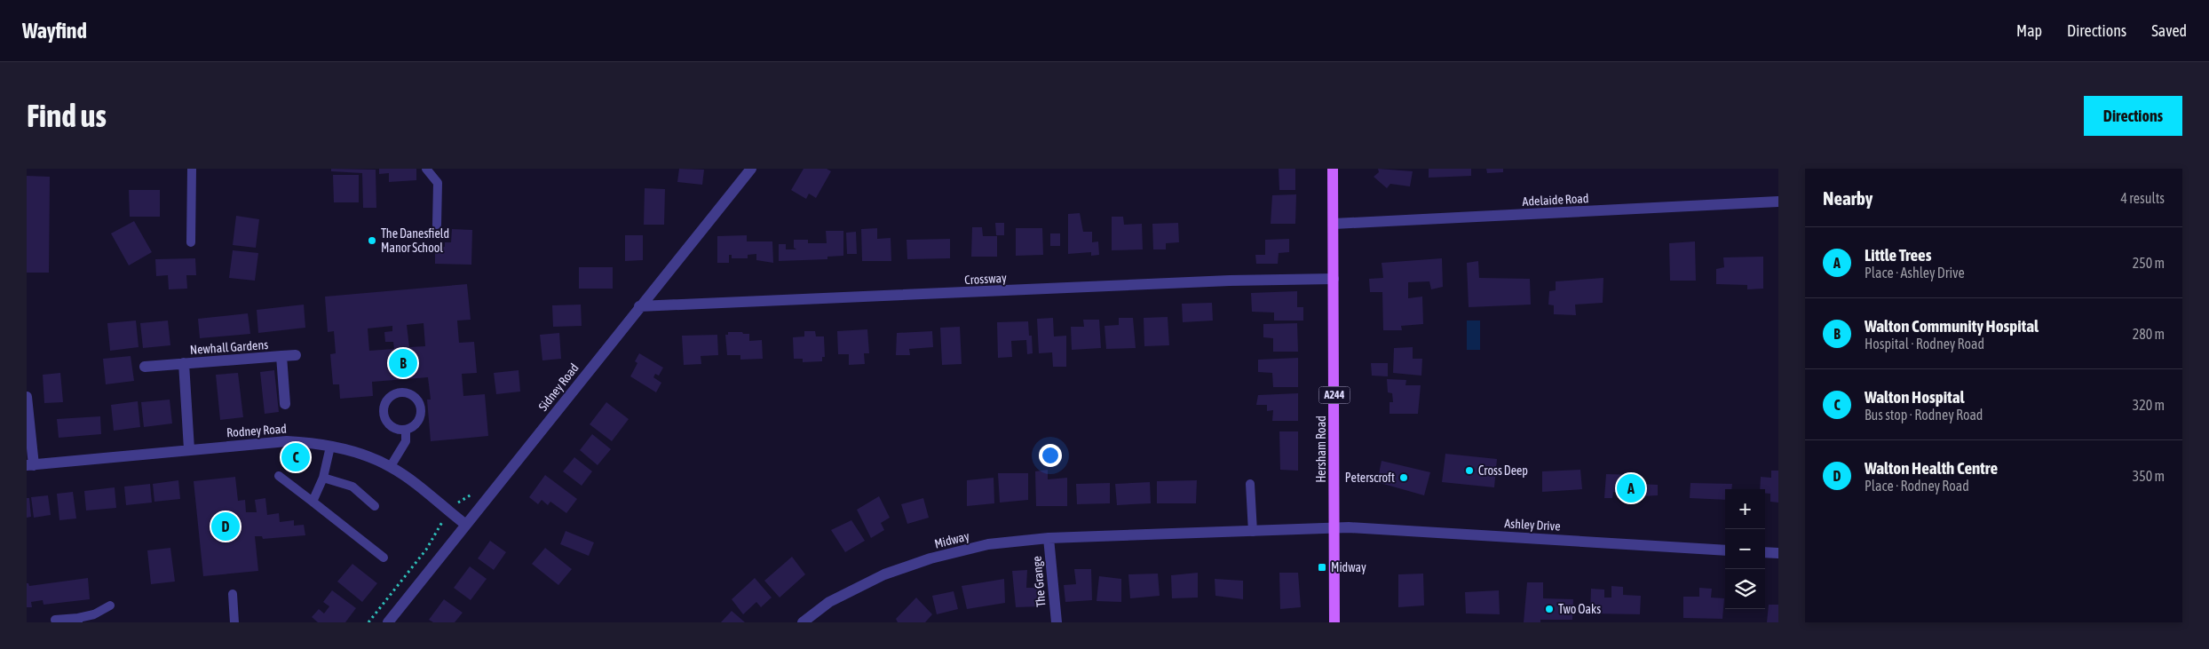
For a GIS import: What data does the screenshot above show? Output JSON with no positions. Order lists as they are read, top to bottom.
{
  "streets": {
    "main road": ["A244", "Hersham Road"],
    "street": [
      "Adelaide Road",
      "Crossway",
      "Newhall Gardens",
      "Sidney Road",
      "Rodney Road",
      "Ashley Drive",
      "Midway",
      "The Grange"
    ]
  },
  "crossings": [
    ["Adelaide Road", "Hersham Road"],
    ["Crossway", "Sidney Road"],
    ["Crossway", "Hersham Road"],
    ["Newhall Gardens", "Rodney Road"],
    ["Sidney Road", "Rodney Road"],
    ["Hersham Road", "Ashley Drive"],
    ["Hersham Road", "Midway"],
    ["Ashley Drive", "Midway"],
    ["Midway", "The Grange"]
  ],
  "places": {
    "other": [
      "The Danesfield Manor School",
      "Cross Deep",
      "Peterscroft",
      "Two Oaks"
    ],
    "transit": ["Midway"]
  },
  "page": {
    "header": "Wayfind",
    "nav": ["Map", "Directions", "Saved"],
    "buttons": "Directions",
    "title": "Find us",
    "heading": ["Nearby", "4 results"],
    "list": [
      {
        "mark": "A",
        "name": "Little Trees",
        "note": "Place · Ashley Drive",
        "value": "250 m"
      },
      {
        "mark": "B",
        "name": "Walton Community Hospital",
        "note": "Hospital · Rodney Road",
        "value": "280 m"
      },
      {
        "mark": "C",
        "name": "Walton Hospital",
        "note": "Bus stop · Rodney Road",
        "value": "320 m"
      },
      {
        "mark": "D",
        "name": "Walton Health Centre",
        "note": "Place · Rodney Road",
        "value": "350 m"
      }
    ],
    "pins": [
      "B",
      "C",
      "A",
      "D"
    ],
    "map_buttons": ["+", "−"]
  }
}
